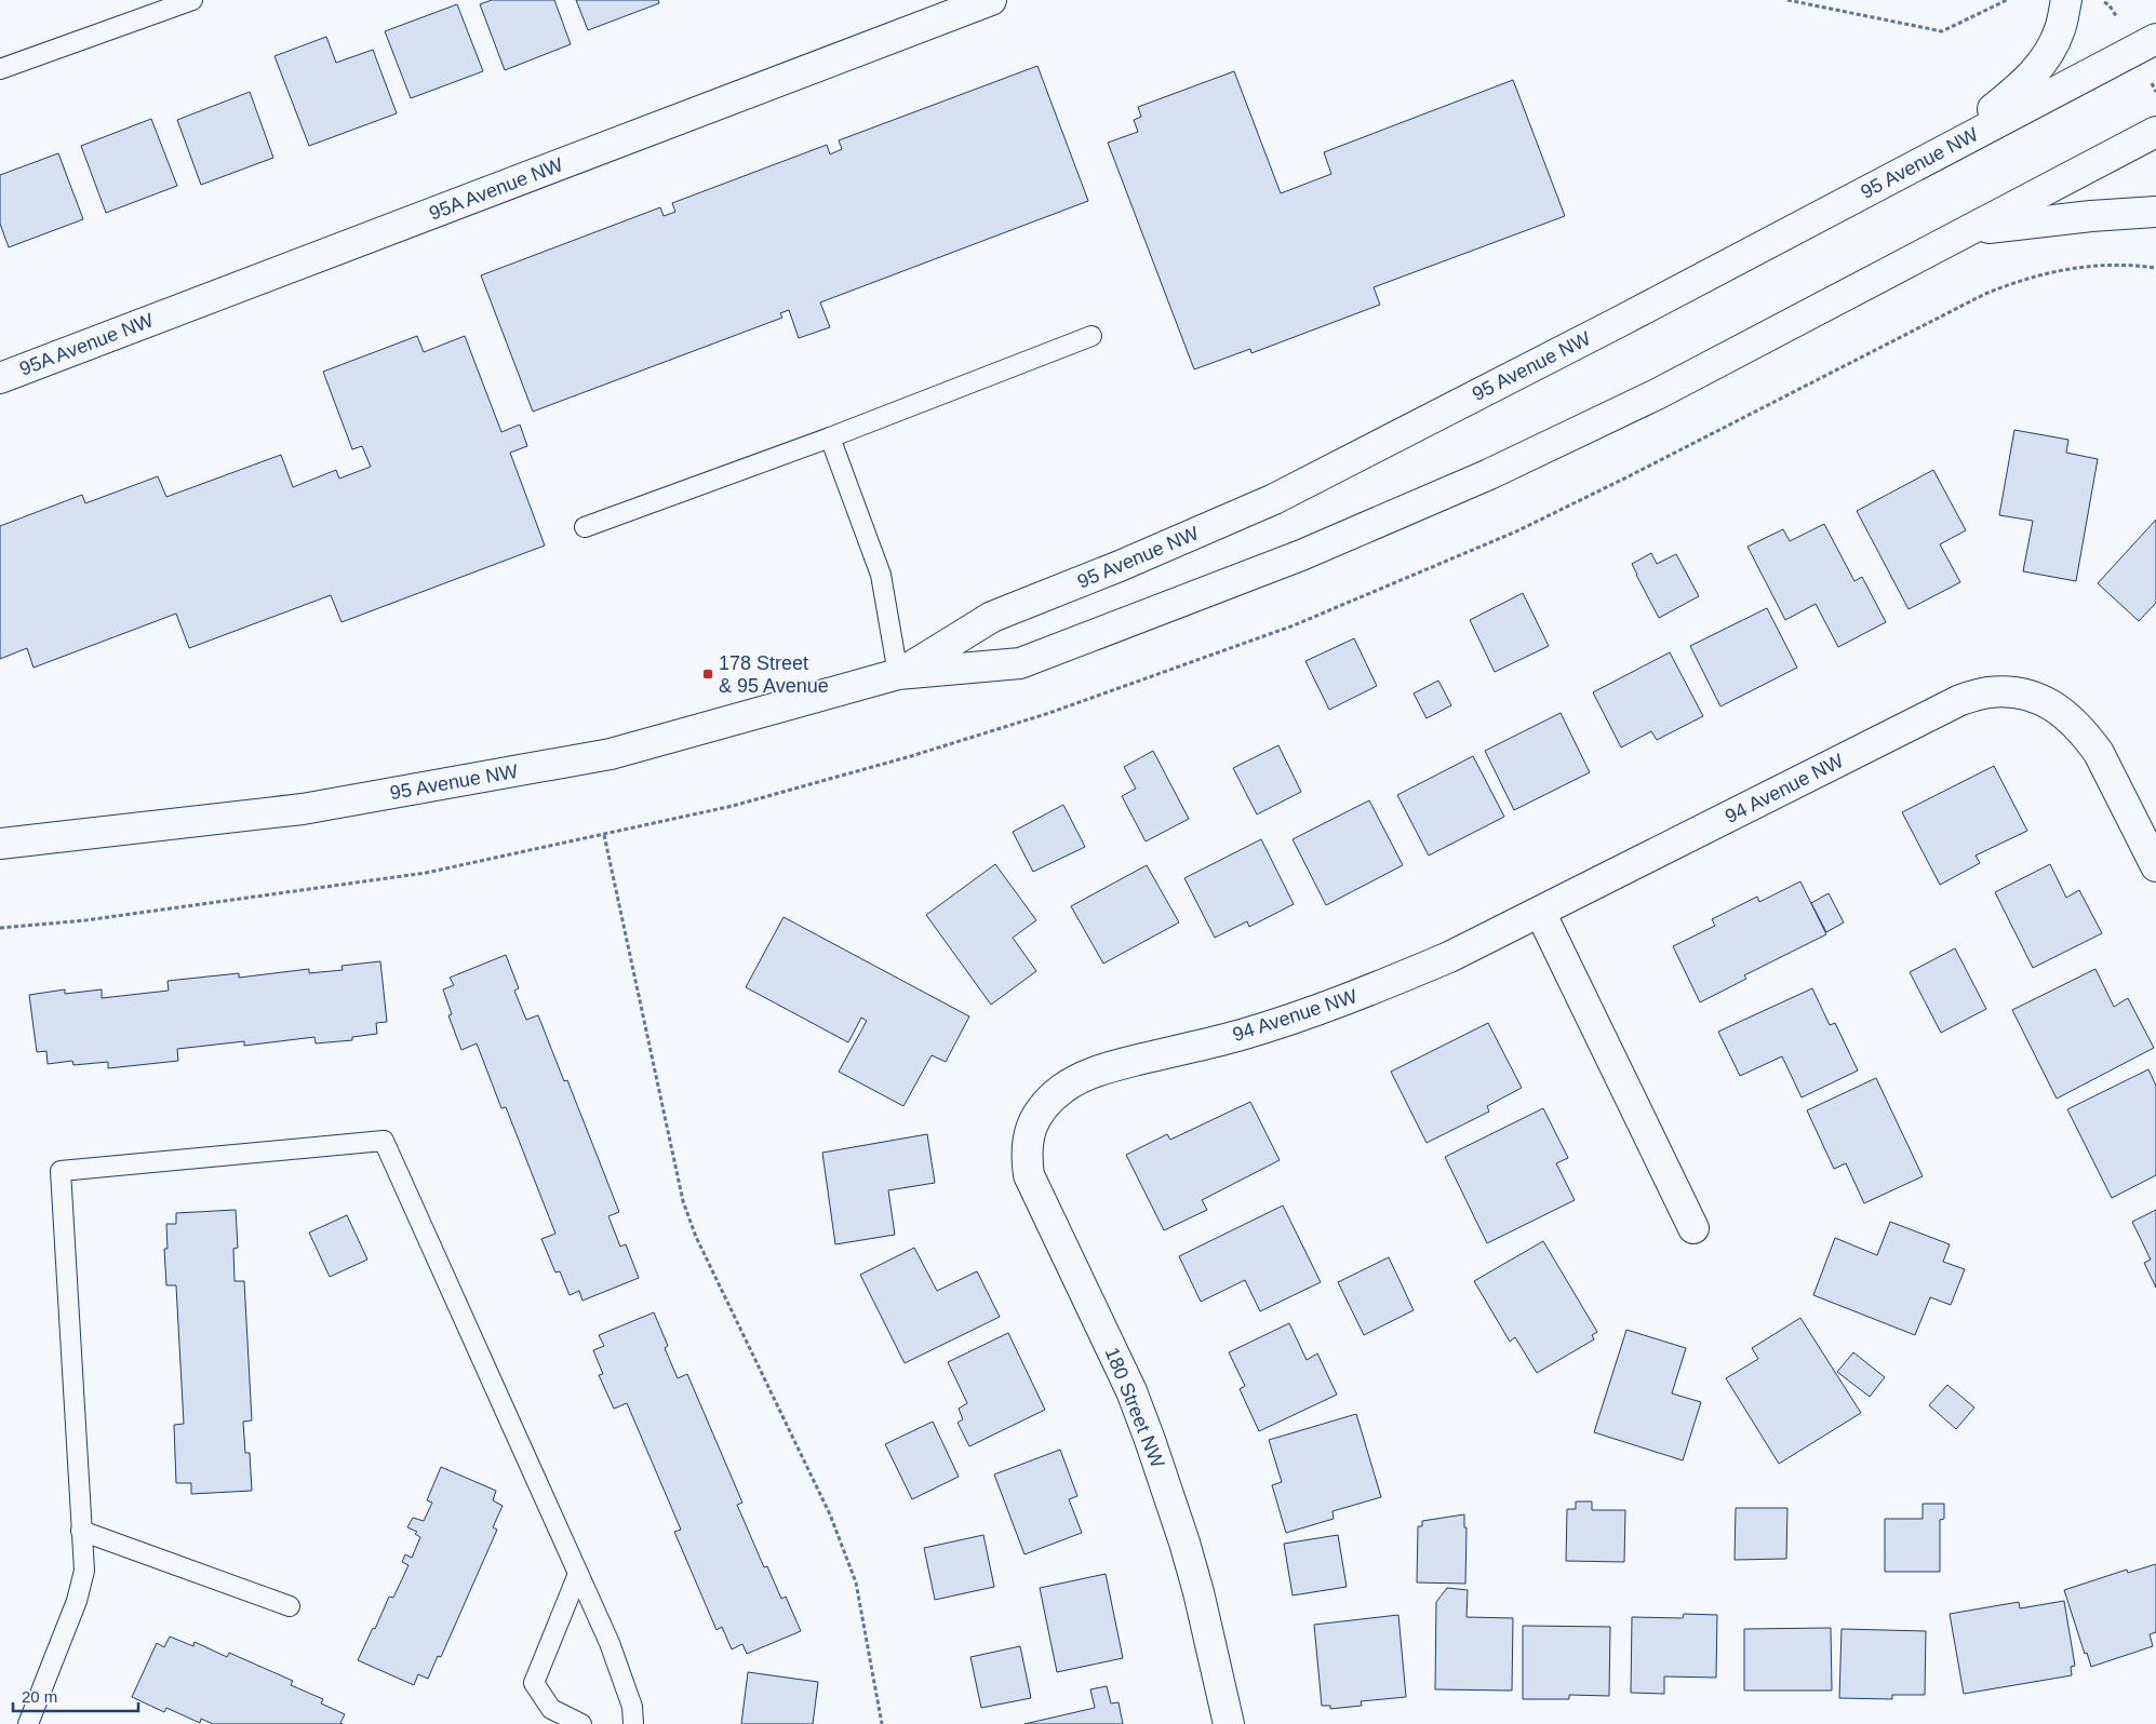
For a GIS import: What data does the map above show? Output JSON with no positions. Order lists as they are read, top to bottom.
{
  "streets": {
    "street": [
      "95 Avenue NW",
      "95A Avenue NW",
      "94 Avenue NW",
      "180 Street NW"
    ]
  },
  "crossings": [
    ["94 Avenue NW", "180 Street NW"]
  ],
  "places": {
    "transit": ["178 Street & 95 Avenue"]
  },
  "scale_bar": "20 m"
}
